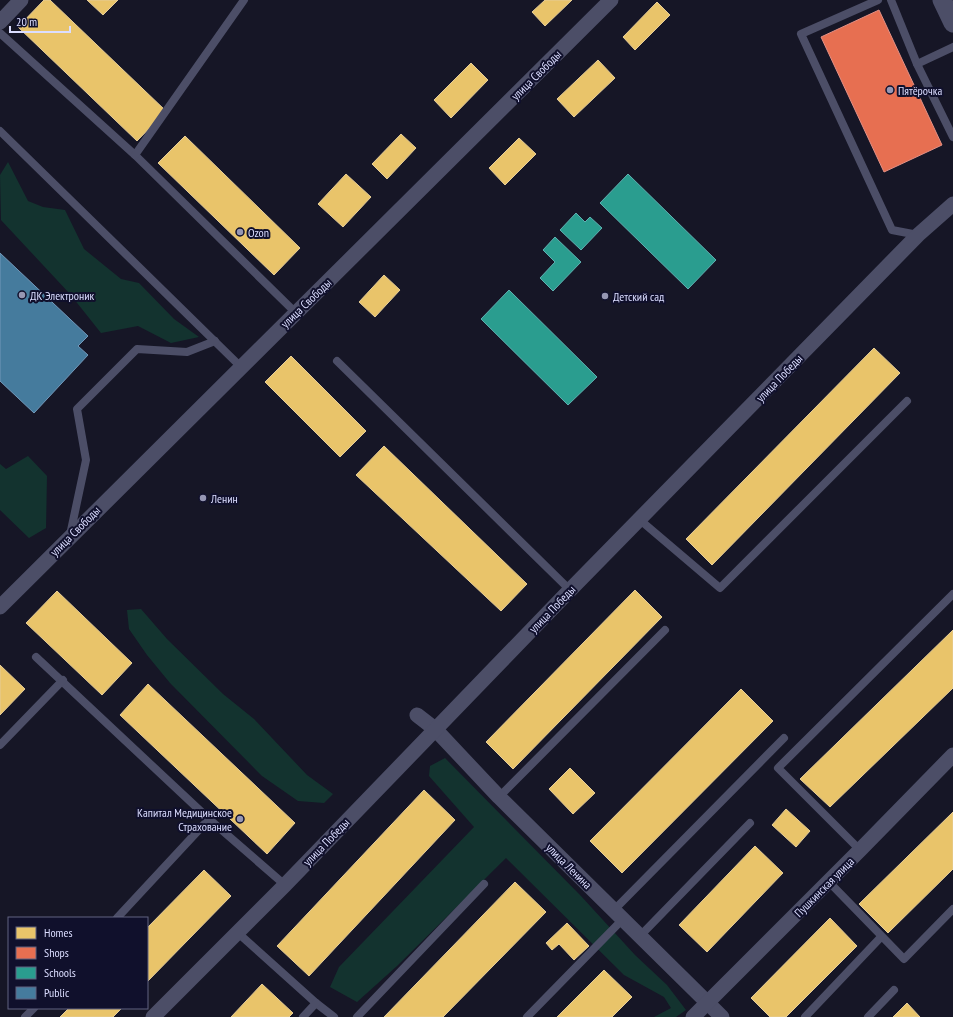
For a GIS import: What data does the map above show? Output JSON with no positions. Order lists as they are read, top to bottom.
{
  "streets": {
    "street": [
      "улица Свободы",
      "улица Победы",
      "улица Ленина",
      "Пушкинская улица"
    ]
  },
  "crossings": [
    ["улица Победы", "улица Ленина"],
    ["улица Ленина", "Пушкинская улица"]
  ],
  "places": [
    "Пятёрочка",
    "Ozon",
    "ДК Электроник",
    "Детский сад",
    "Ленин",
    "Капитал Медицинское Страхование"
  ],
  "legend": [
    "Homes",
    "Shops",
    "Schools",
    "Public"
  ],
  "scale_bar": "20 m"
}
